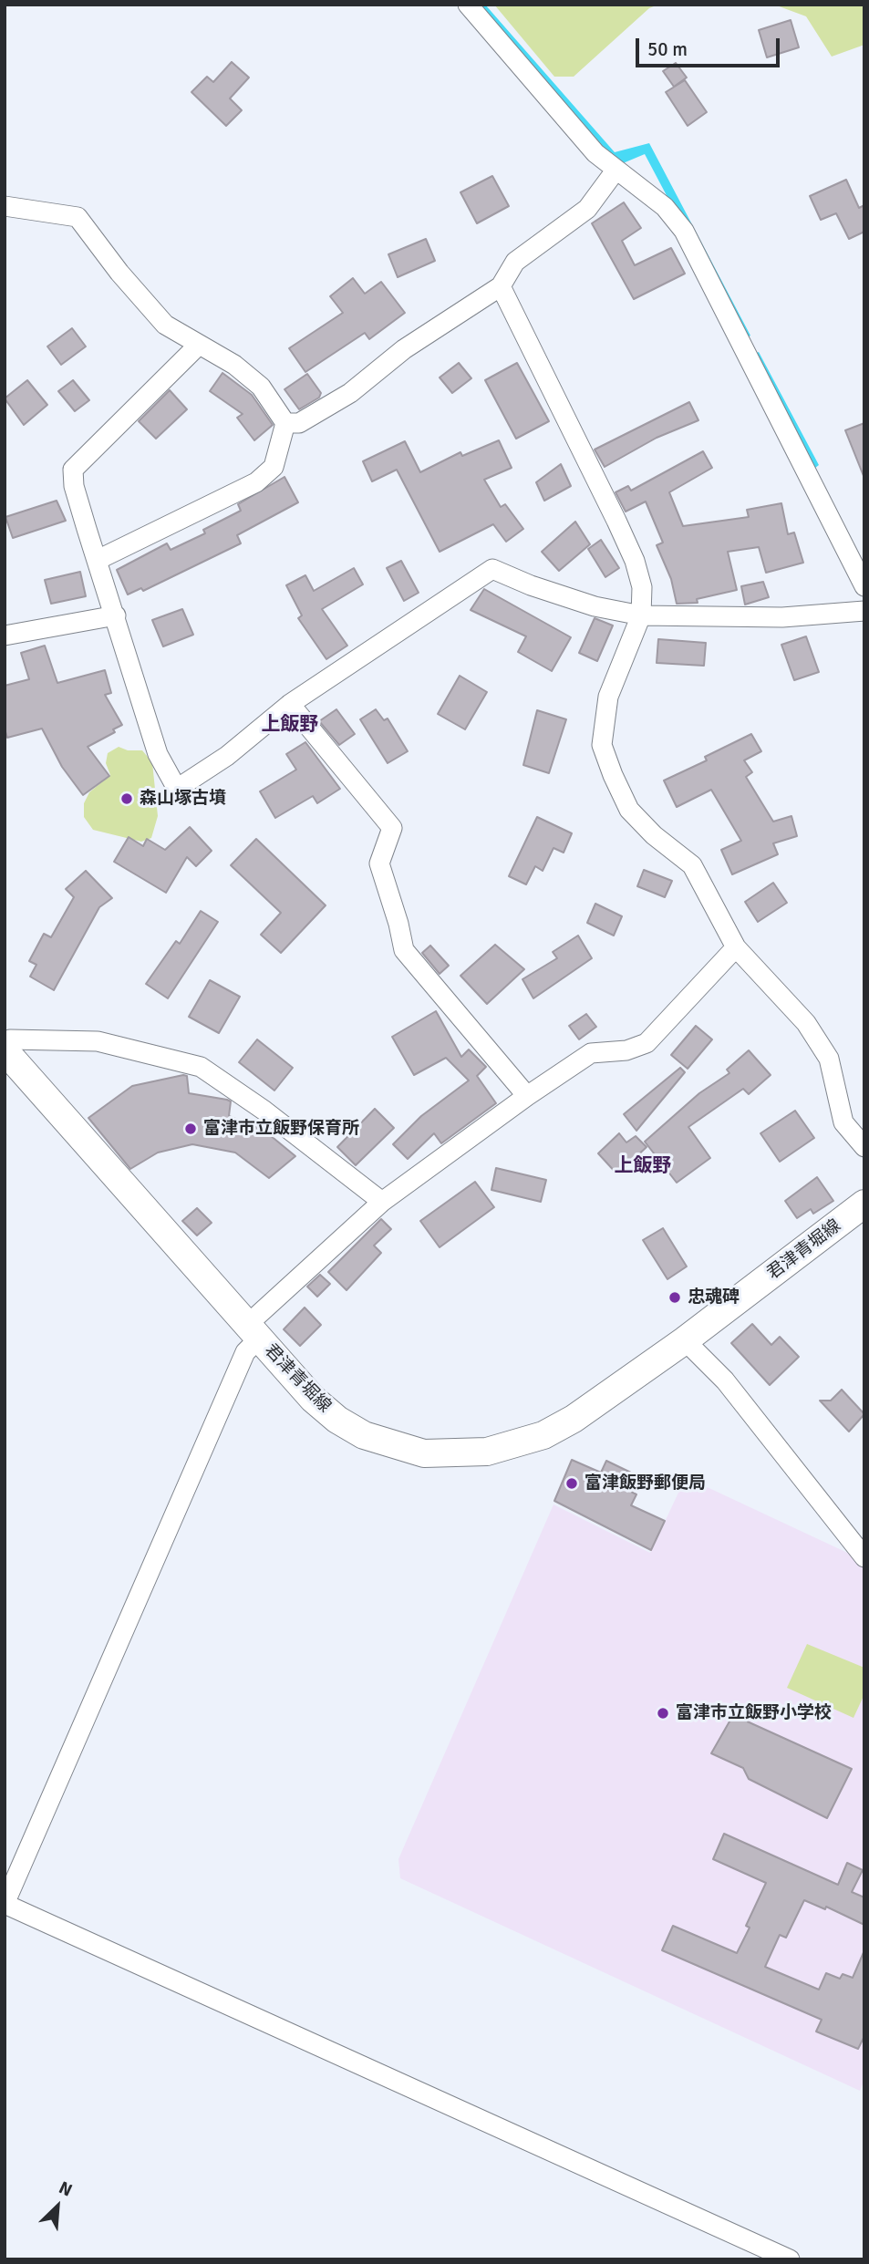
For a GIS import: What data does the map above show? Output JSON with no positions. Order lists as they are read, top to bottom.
{
  "streets": {
    "main road": ["君津青堀線"]
  },
  "districts": ["上飯野", "上飯野"],
  "places": [
    "森山塚古墳",
    "富津市立飯野保育所",
    "忠魂碑",
    "富津飯野郵便局",
    "富津市立飯野小学校"
  ],
  "scale_bar": "50 m",
  "north": "top right"
}
